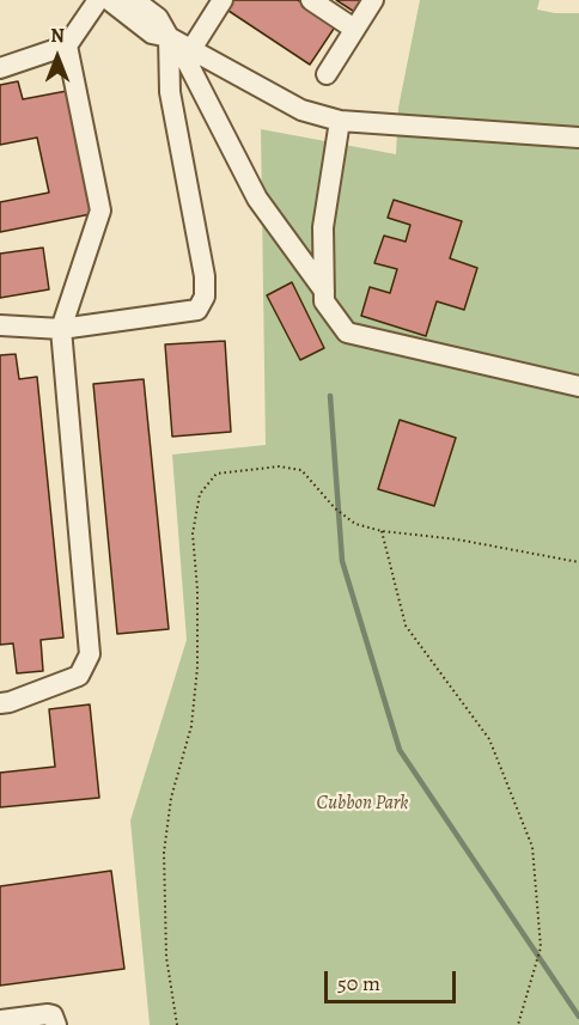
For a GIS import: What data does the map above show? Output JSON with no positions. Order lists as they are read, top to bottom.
{
  "parks": ["Cubbon Park"],
  "scale_bar": "50 m",
  "north": "top"
}
